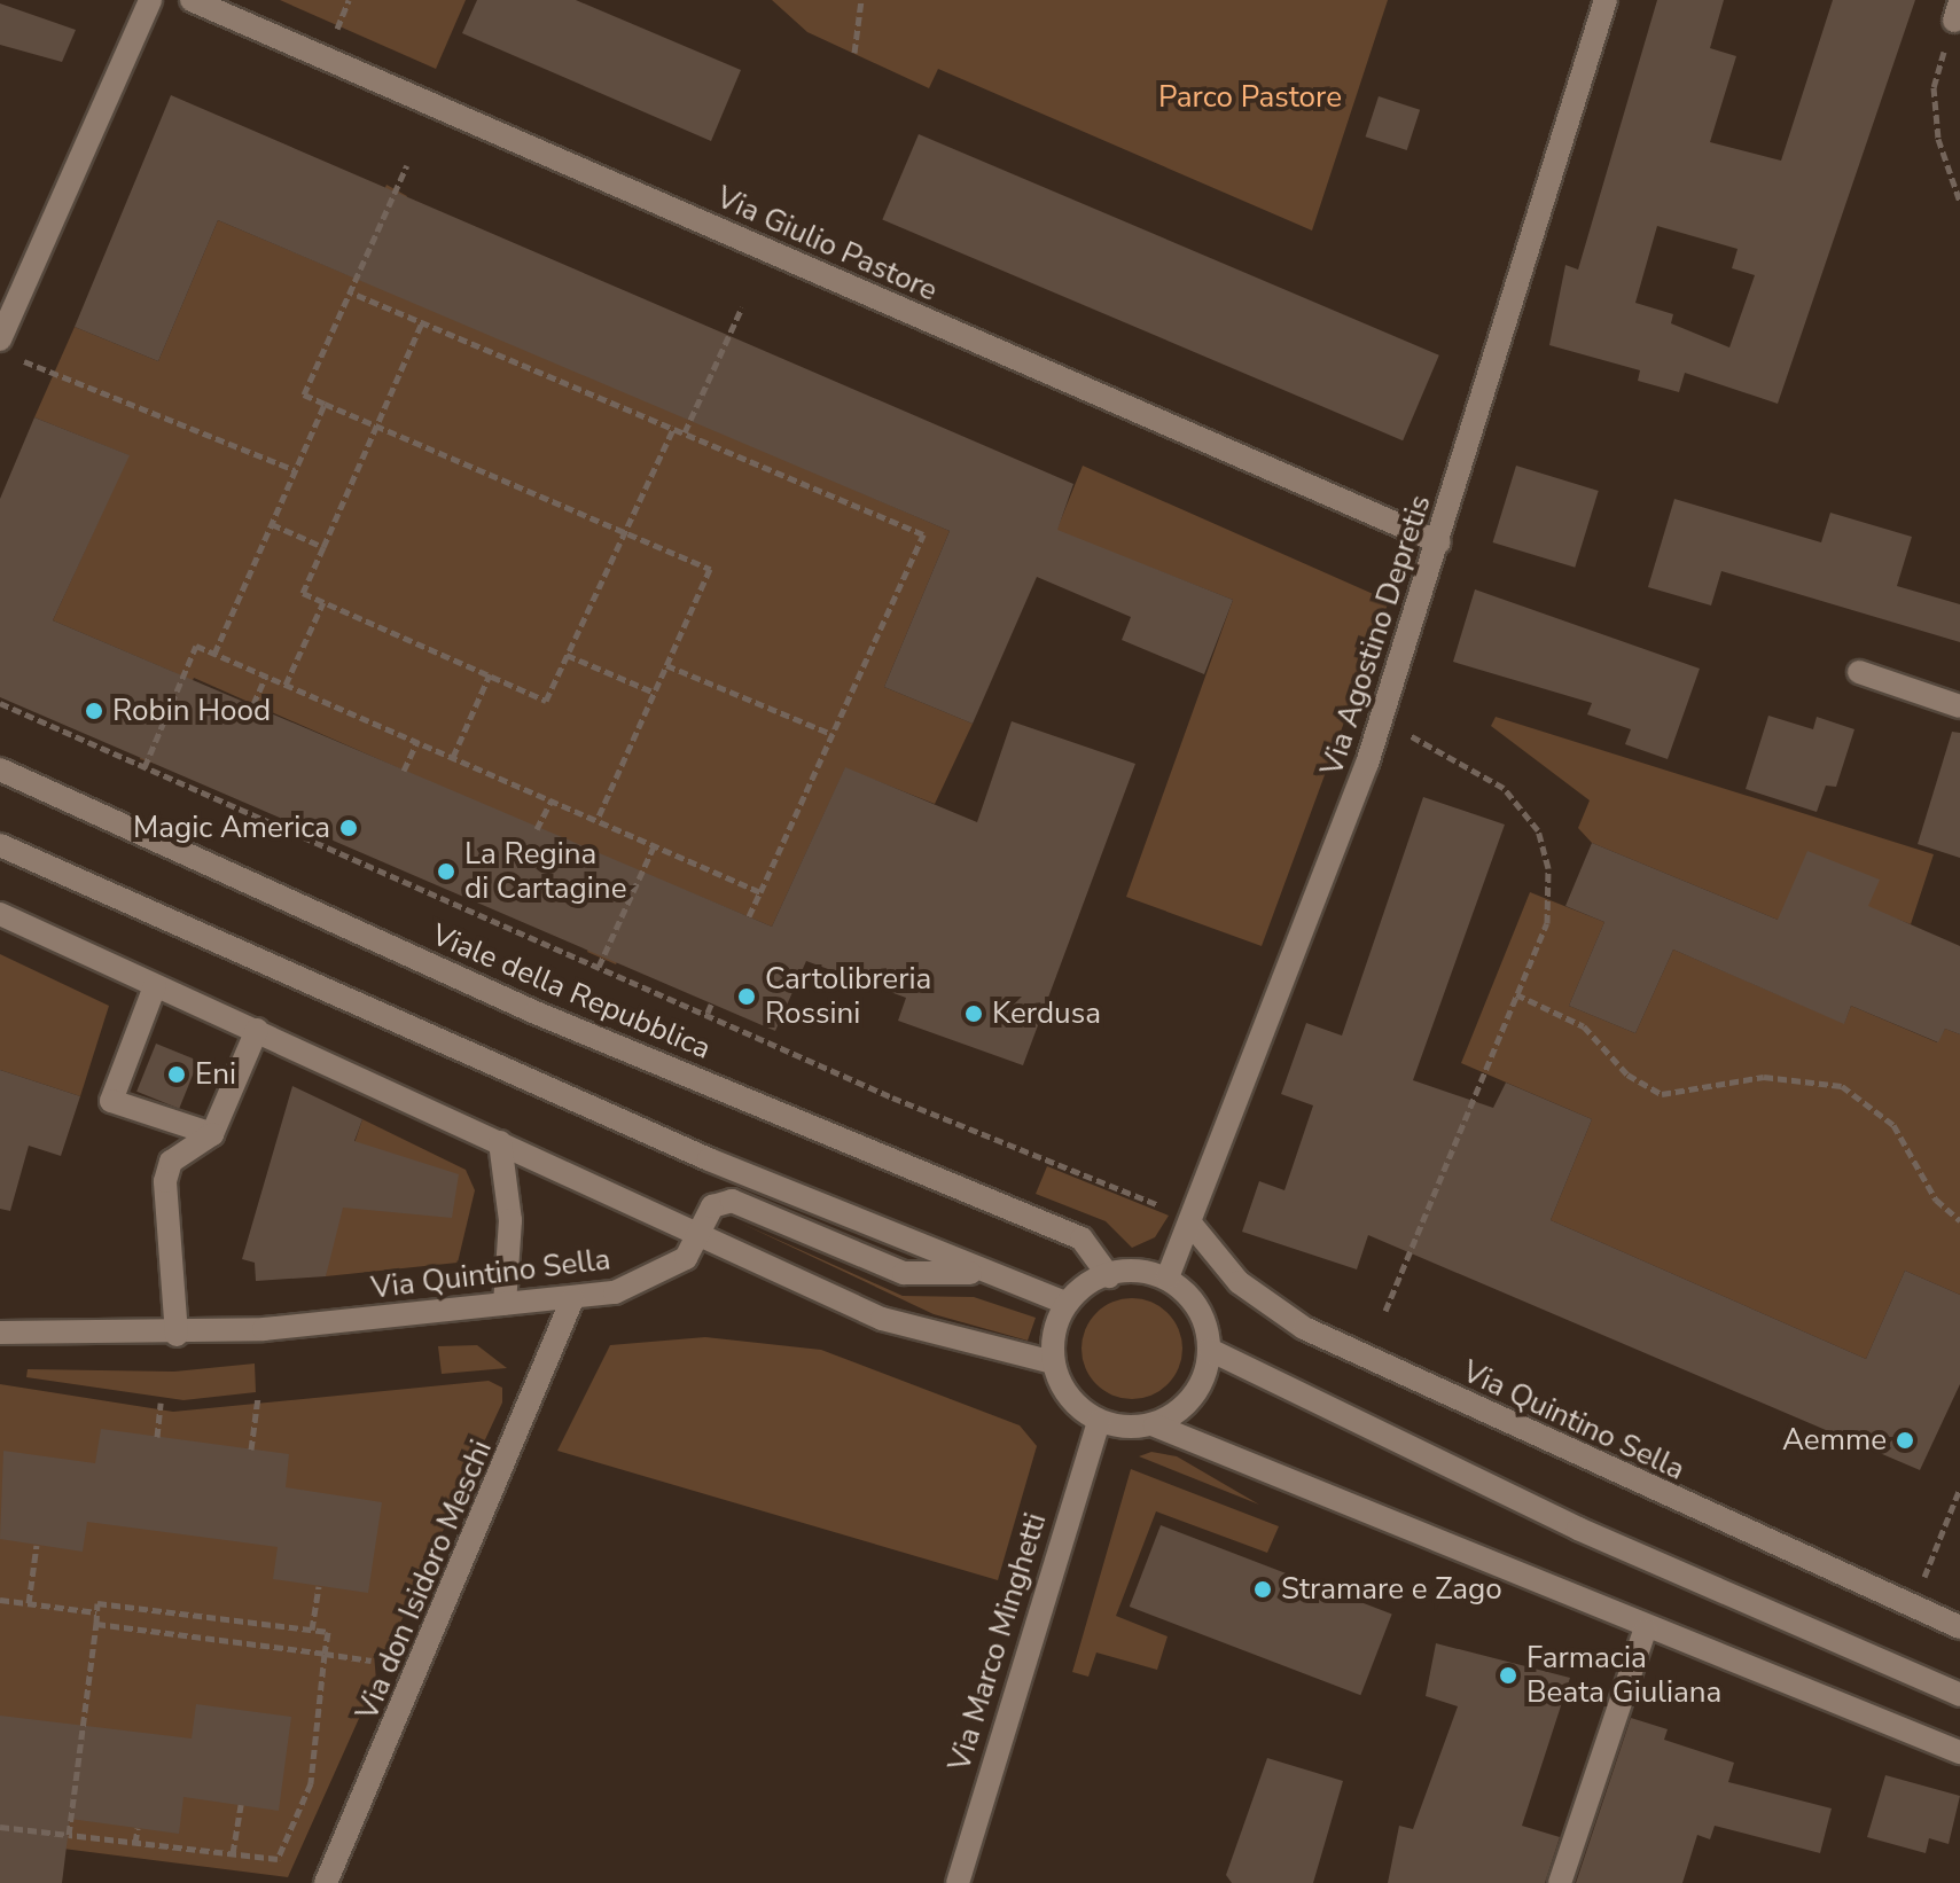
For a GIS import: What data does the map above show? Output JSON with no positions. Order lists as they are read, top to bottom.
{
  "streets": {
    "street": [
      "Via Giulio Pastore",
      "Via Agostino Depretis",
      "Viale della Repubblica",
      "Via Quintino Sella",
      "Via don Isidoro Meschi",
      "Via Marco Minghetti"
    ]
  },
  "crossings": [
    ["Via Giulio Pastore", "Via Agostino Depretis"],
    ["Via Agostino Depretis", "Viale della Repubblica"],
    ["Via Agostino Depretis", "Via Quintino Sella"],
    ["Via Agostino Depretis", "Via Marco Minghetti"],
    ["Viale della Repubblica", "Via Marco Minghetti"],
    ["Via Quintino Sella", "Via don Isidoro Meschi"]
  ],
  "parks": ["Parco Pastore"],
  "places": [
    "Robin Hood",
    "Magic America",
    "La Regina di Cartagine",
    "Cartolibreria Rossini",
    "Kerdusa",
    "Eni",
    "Aemme",
    "Stramare e Zago",
    "Farmacia Beata Giuliana"
  ]
}
